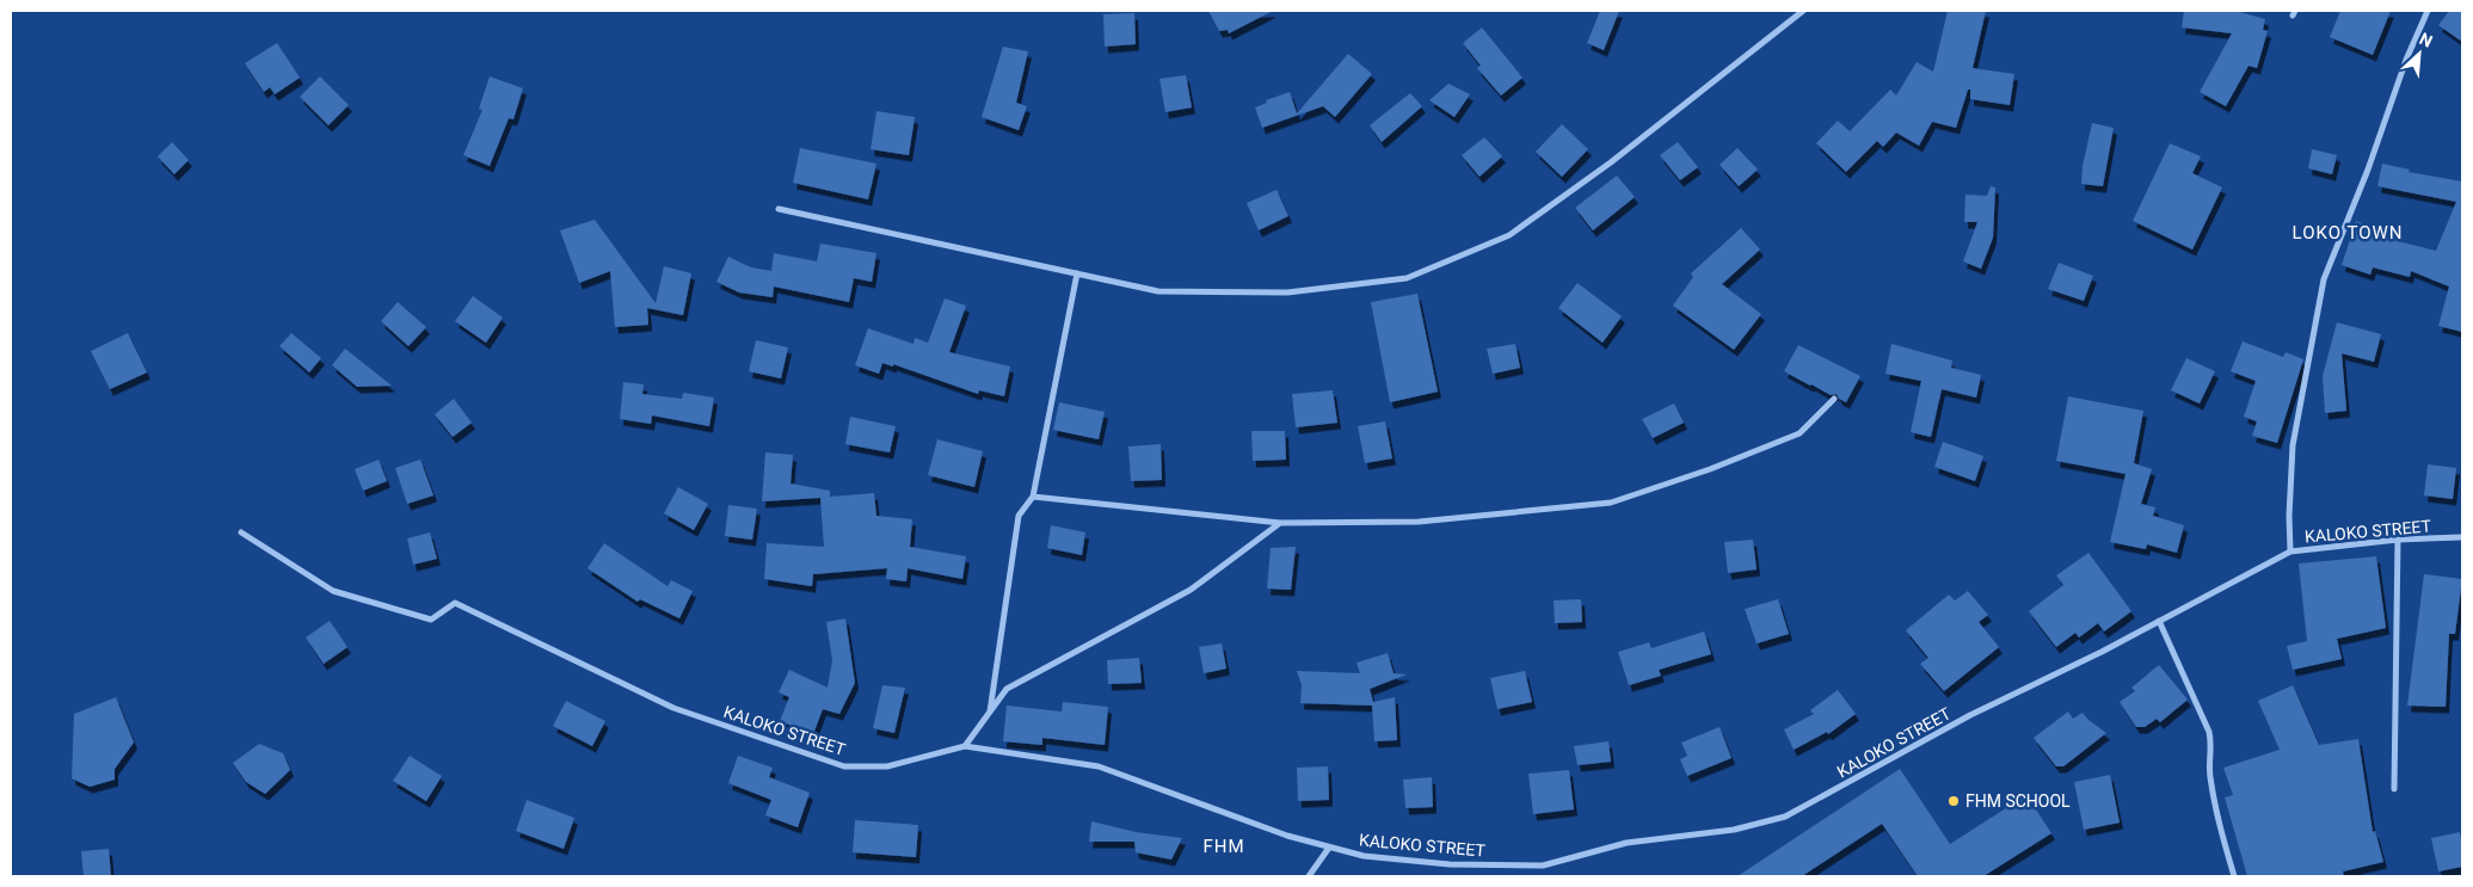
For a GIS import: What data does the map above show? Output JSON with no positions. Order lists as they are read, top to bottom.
{
  "streets": {
    "street": ["KALOKO STREET"]
  },
  "districts": ["LOKO TOWN", "FHM"],
  "places": ["FHM SCHOOL"],
  "north": "top right"
}
